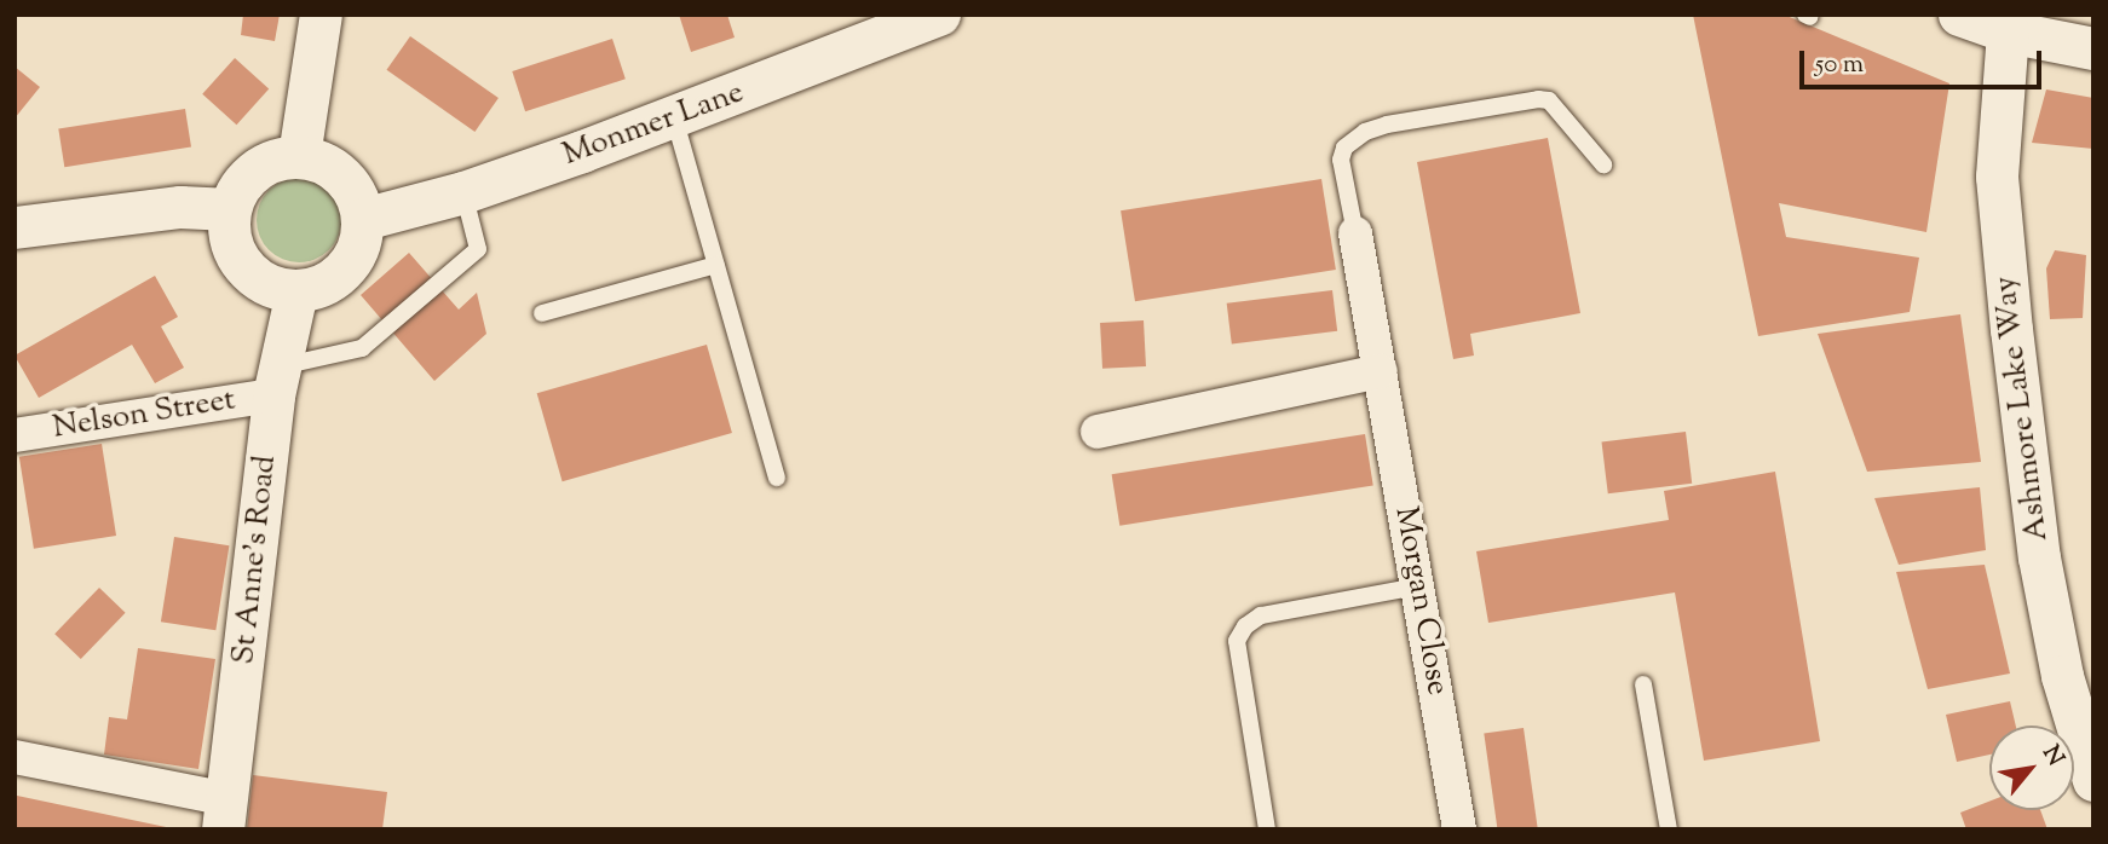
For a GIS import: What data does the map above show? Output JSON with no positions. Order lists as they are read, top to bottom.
{
  "streets": {
    "street": [
      "Monmer Lane",
      "Ashmore Lake Way",
      "Nelson Street",
      "St Anne's Road",
      "Morgan Close"
    ]
  },
  "crossings": [
    ["Monmer Lane", "St Anne's Road"],
    ["Nelson Street", "St Anne's Road"]
  ],
  "scale_bar": "50 m",
  "north": "top right"
}
